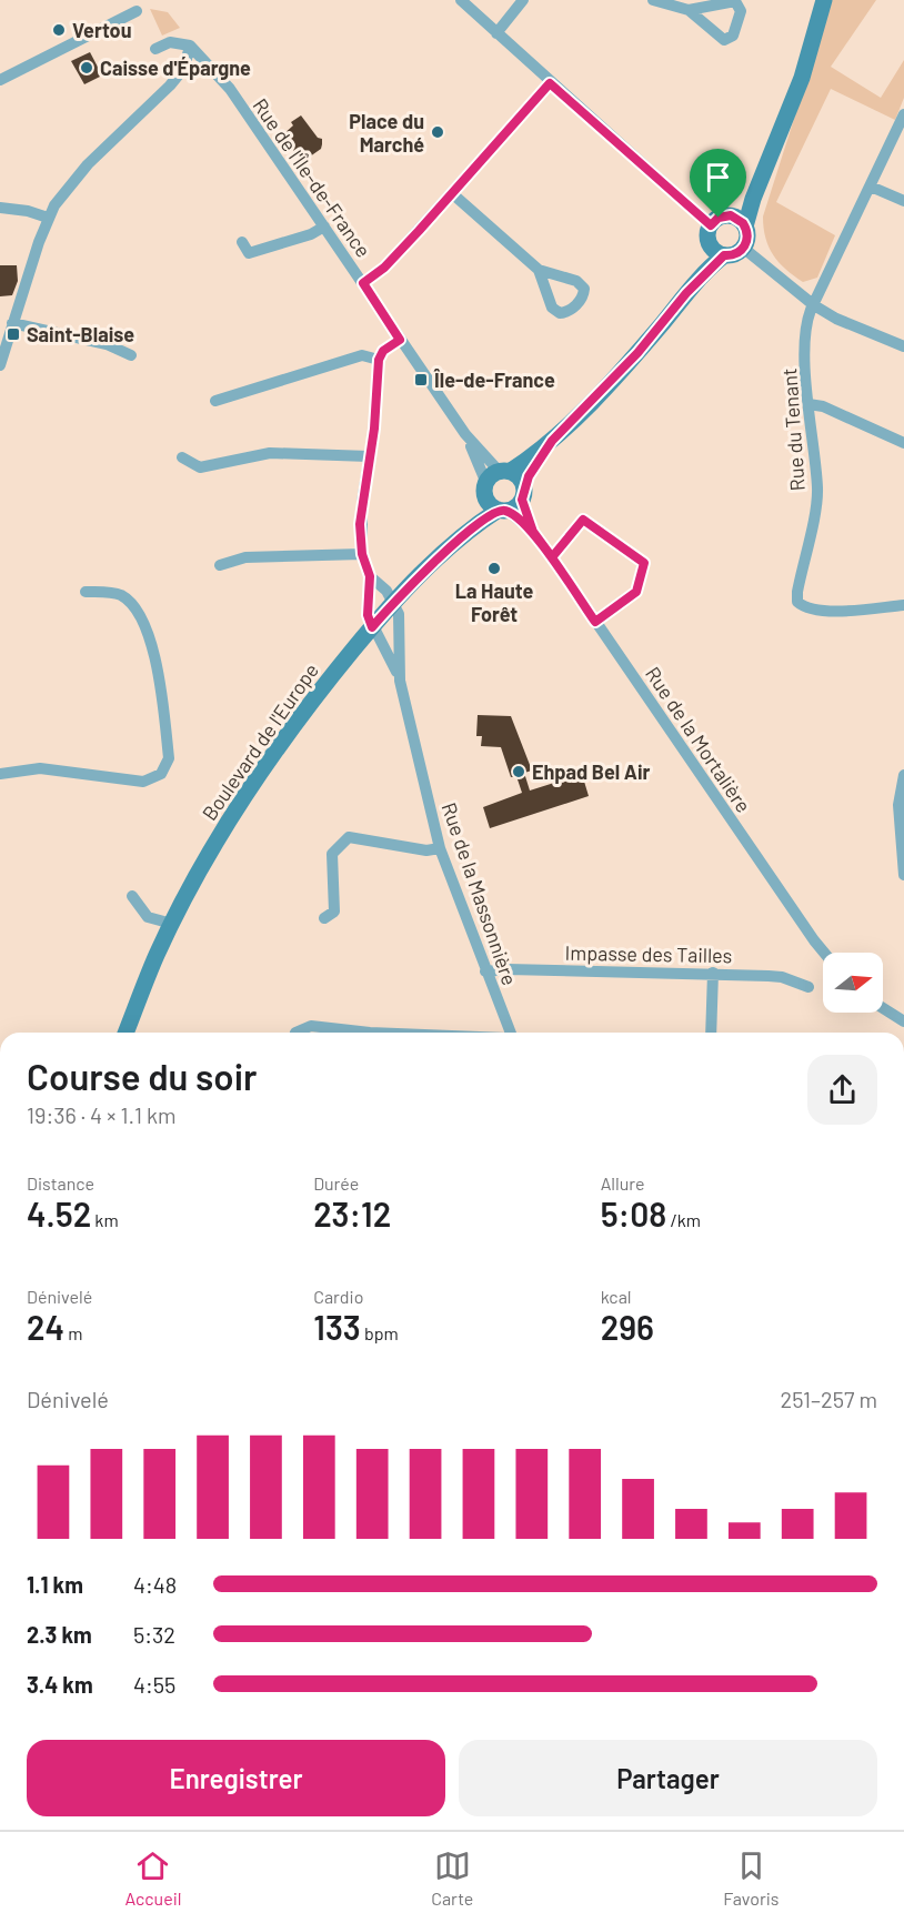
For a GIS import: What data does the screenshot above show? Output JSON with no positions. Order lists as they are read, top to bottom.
{
  "streets": {
    "street": [
      "Rue de l'Île-de-France",
      "Rue du Tenant",
      "Rue de la Mortalière",
      "Boulevard de l'Europe",
      "Rue de la Massonnière",
      "Impasse des Tailles"
    ]
  },
  "crossings": [
    ["Rue de l'Île-de-France", "Boulevard de l'Europe"],
    ["Rue de la Mortalière", "Boulevard de l'Europe"],
    ["Boulevard de l'Europe", "Rue de la Massonnière"],
    ["Rue de la Massonnière", "Impasse des Tailles"]
  ],
  "places": {
    "other": [
      "Vertou",
      "Caisse d'Épargne",
      "Place du Marché",
      "La Haute Forêt",
      "Ehpad Bel Air"
    ],
    "transit": ["Saint-Blaise", "Île-de-France"]
  },
  "north": "right",
  "page": {
    "heading": ["Course du soir", "19:36 · 4 × 1.1 km"],
    "stats": [
      ["Distance", "4.52 km"],
      ["Durée", "23:12"],
      ["Allure", "5:08 /km"],
      ["Dénivelé", "24 m"],
      ["Cardio", "133 bpm"],
      ["kcal", "296"]
    ],
    "chart": ["Dénivelé", "251–257 m"],
    "list": [
      {
        "name": "1.1 km",
        "note": "4:48"
      },
      {
        "name": "2.3 km",
        "note": "5:32"
      },
      {
        "name": "3.4 km",
        "note": "4:55"
      }
    ],
    "buttons": ["Enregistrer", "Partager"],
    "tabs": ["Accueil", "Carte", "Favoris"]
  }
}
